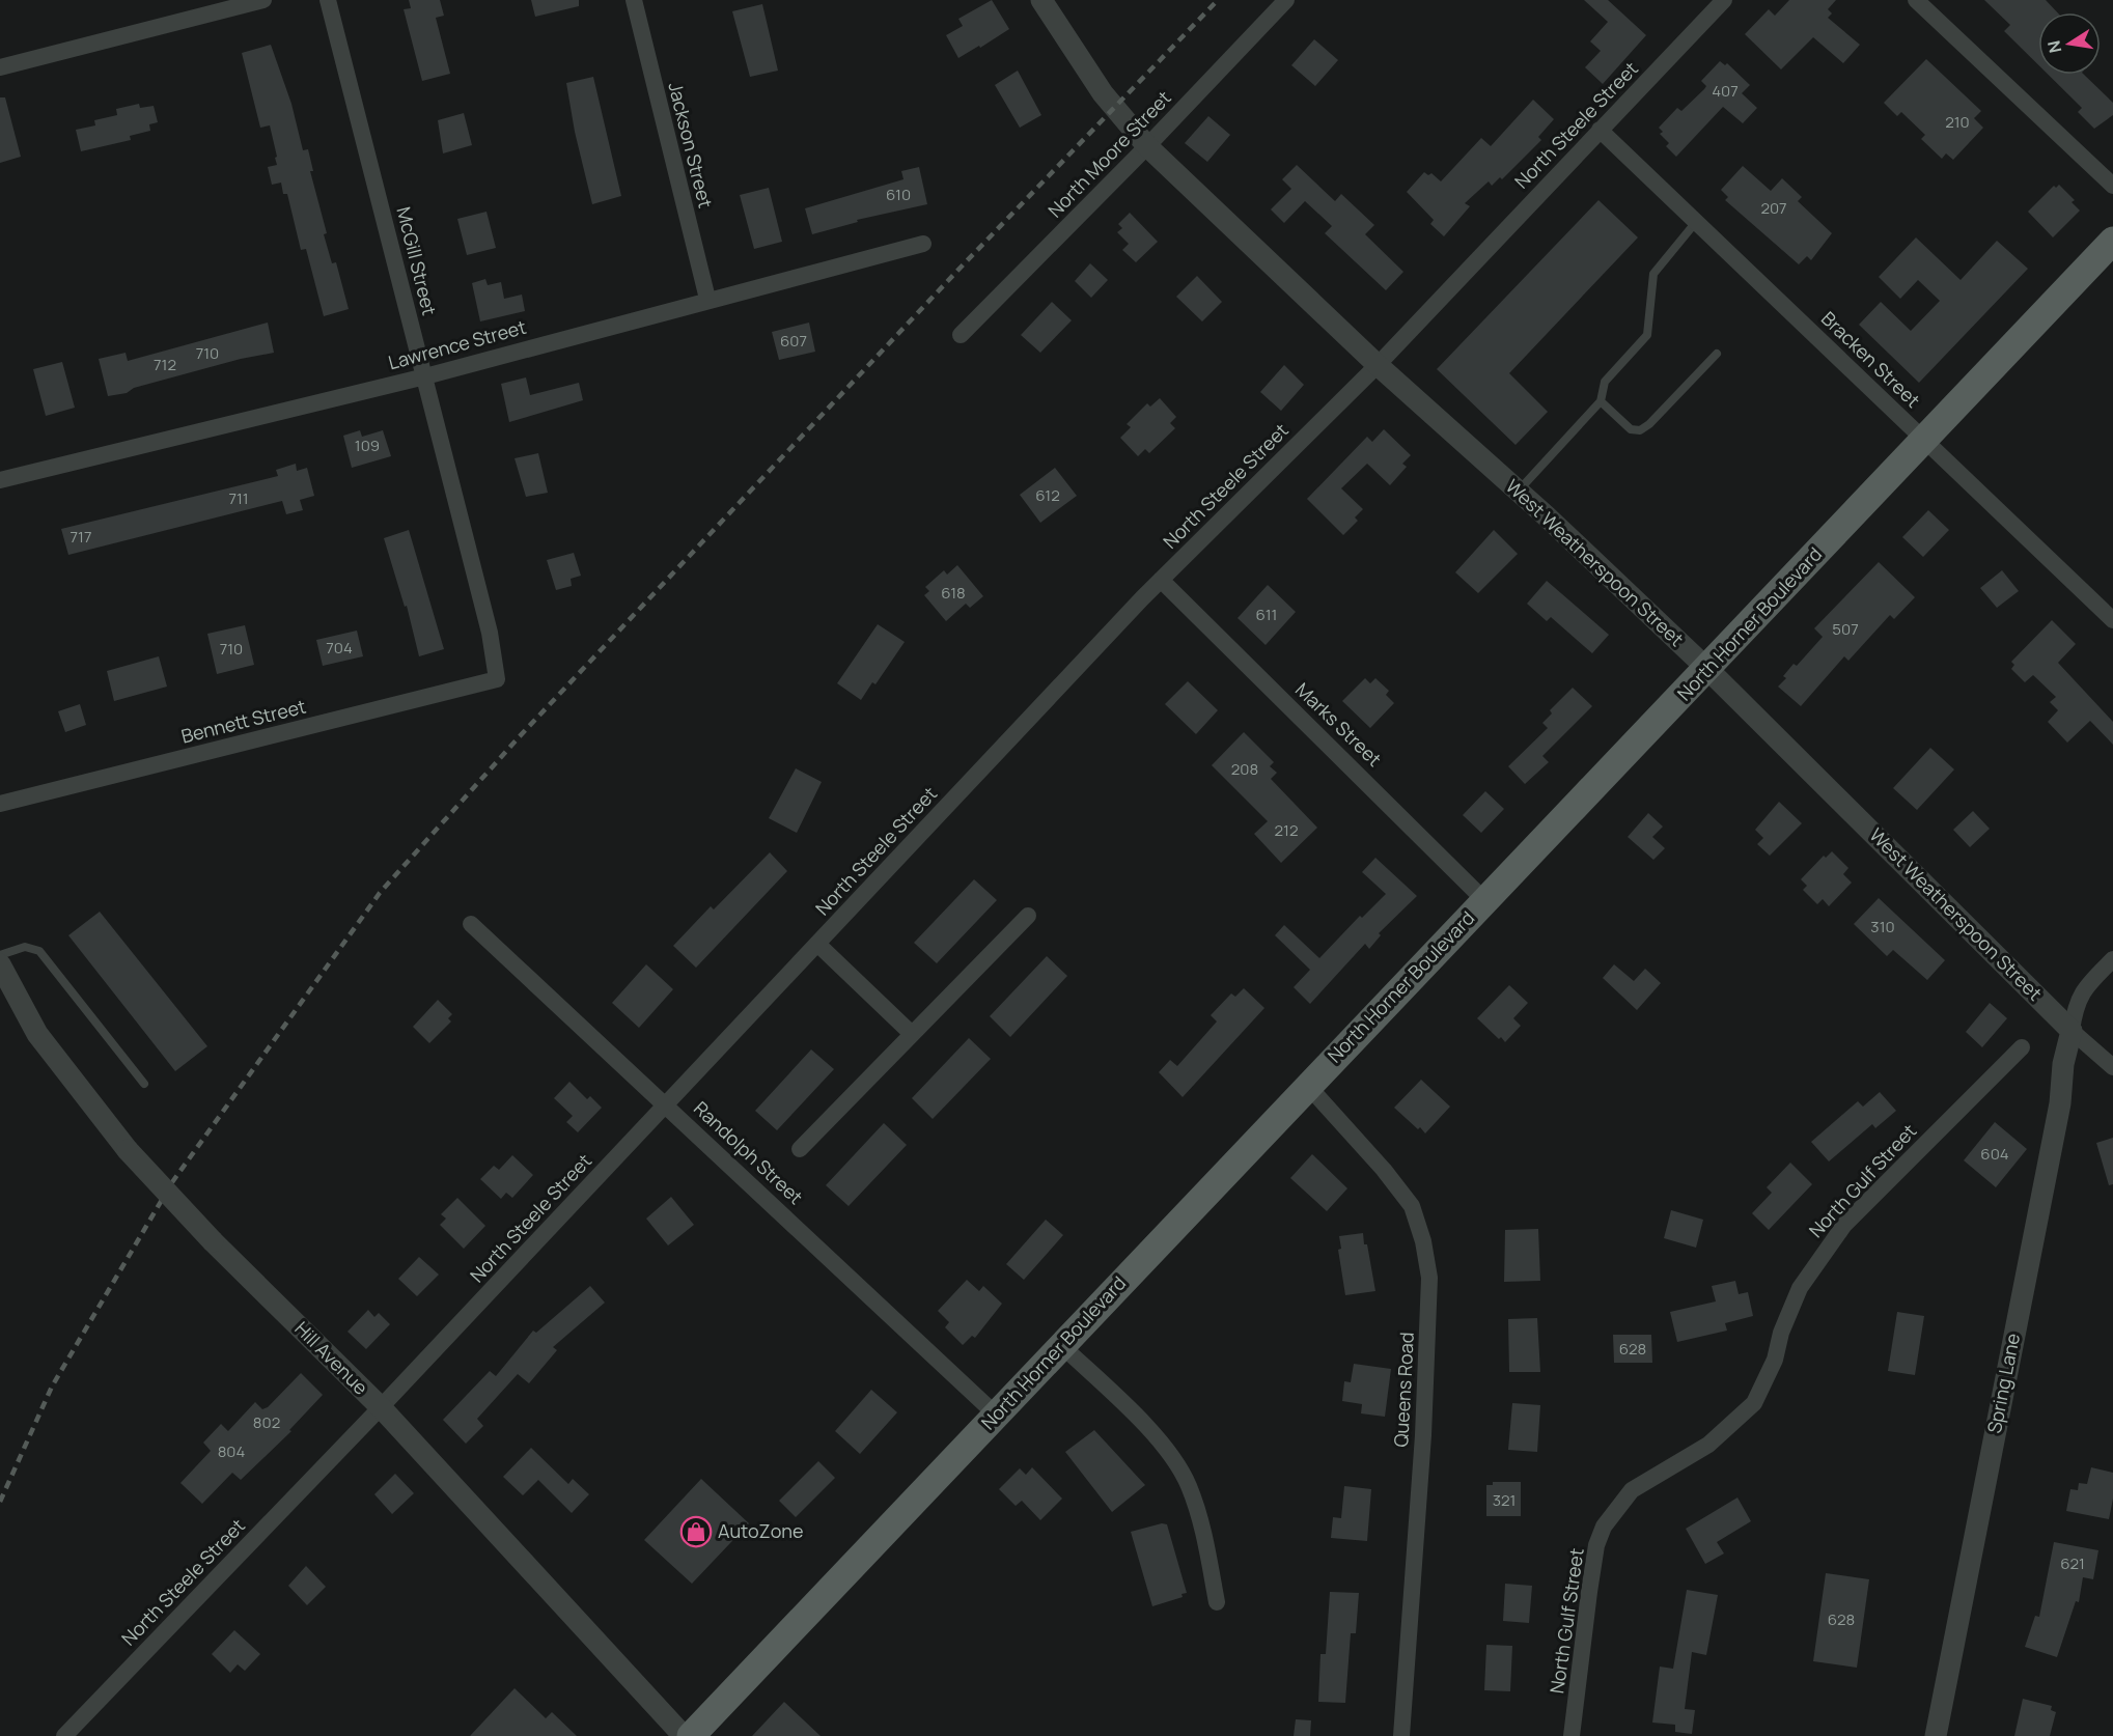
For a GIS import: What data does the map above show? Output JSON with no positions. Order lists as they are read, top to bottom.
{
  "streets": {
    "main road": ["North Horner Boulevard"],
    "street": [
      "North Steele Street",
      "Jackson Street",
      "North Moore Street",
      "McGill Street",
      "Lawrence Street",
      "Bracken Street",
      "West Weatherspoon Street",
      "Bennett Street",
      "Marks Street",
      "Randolph Street",
      "North Gulf Street",
      "Hill Avenue",
      "Spring Lane",
      "Queens Road"
    ]
  },
  "crossings": [
    ["North Steele Street", "Bracken Street"],
    ["North Steele Street", "West Weatherspoon Street"],
    ["North Steele Street", "Marks Street"],
    ["North Steele Street", "Randolph Street"],
    ["North Steele Street", "Hill Avenue"],
    ["Jackson Street", "Lawrence Street"],
    ["North Moore Street", "West Weatherspoon Street"],
    ["McGill Street", "Lawrence Street"],
    ["McGill Street", "Bennett Street"],
    ["Bracken Street", "North Horner Boulevard"],
    ["West Weatherspoon Street", "North Horner Boulevard"],
    ["West Weatherspoon Street", "Spring Lane"],
    ["North Horner Boulevard", "Marks Street"],
    ["North Horner Boulevard", "Randolph Street"],
    ["North Horner Boulevard", "Queens Road"]
  ],
  "places": {
    "shop": ["AutoZone"]
  },
  "house_numbers": [
    "407",
    "210",
    "610",
    "207",
    "607",
    "710",
    "712",
    "109",
    "612",
    "711",
    "717",
    "618",
    "611",
    "507",
    "704",
    "710",
    "208",
    "212",
    "310",
    "604",
    "628",
    "802",
    "804",
    "321",
    "621",
    "628"
  ],
  "north": "left"
}
